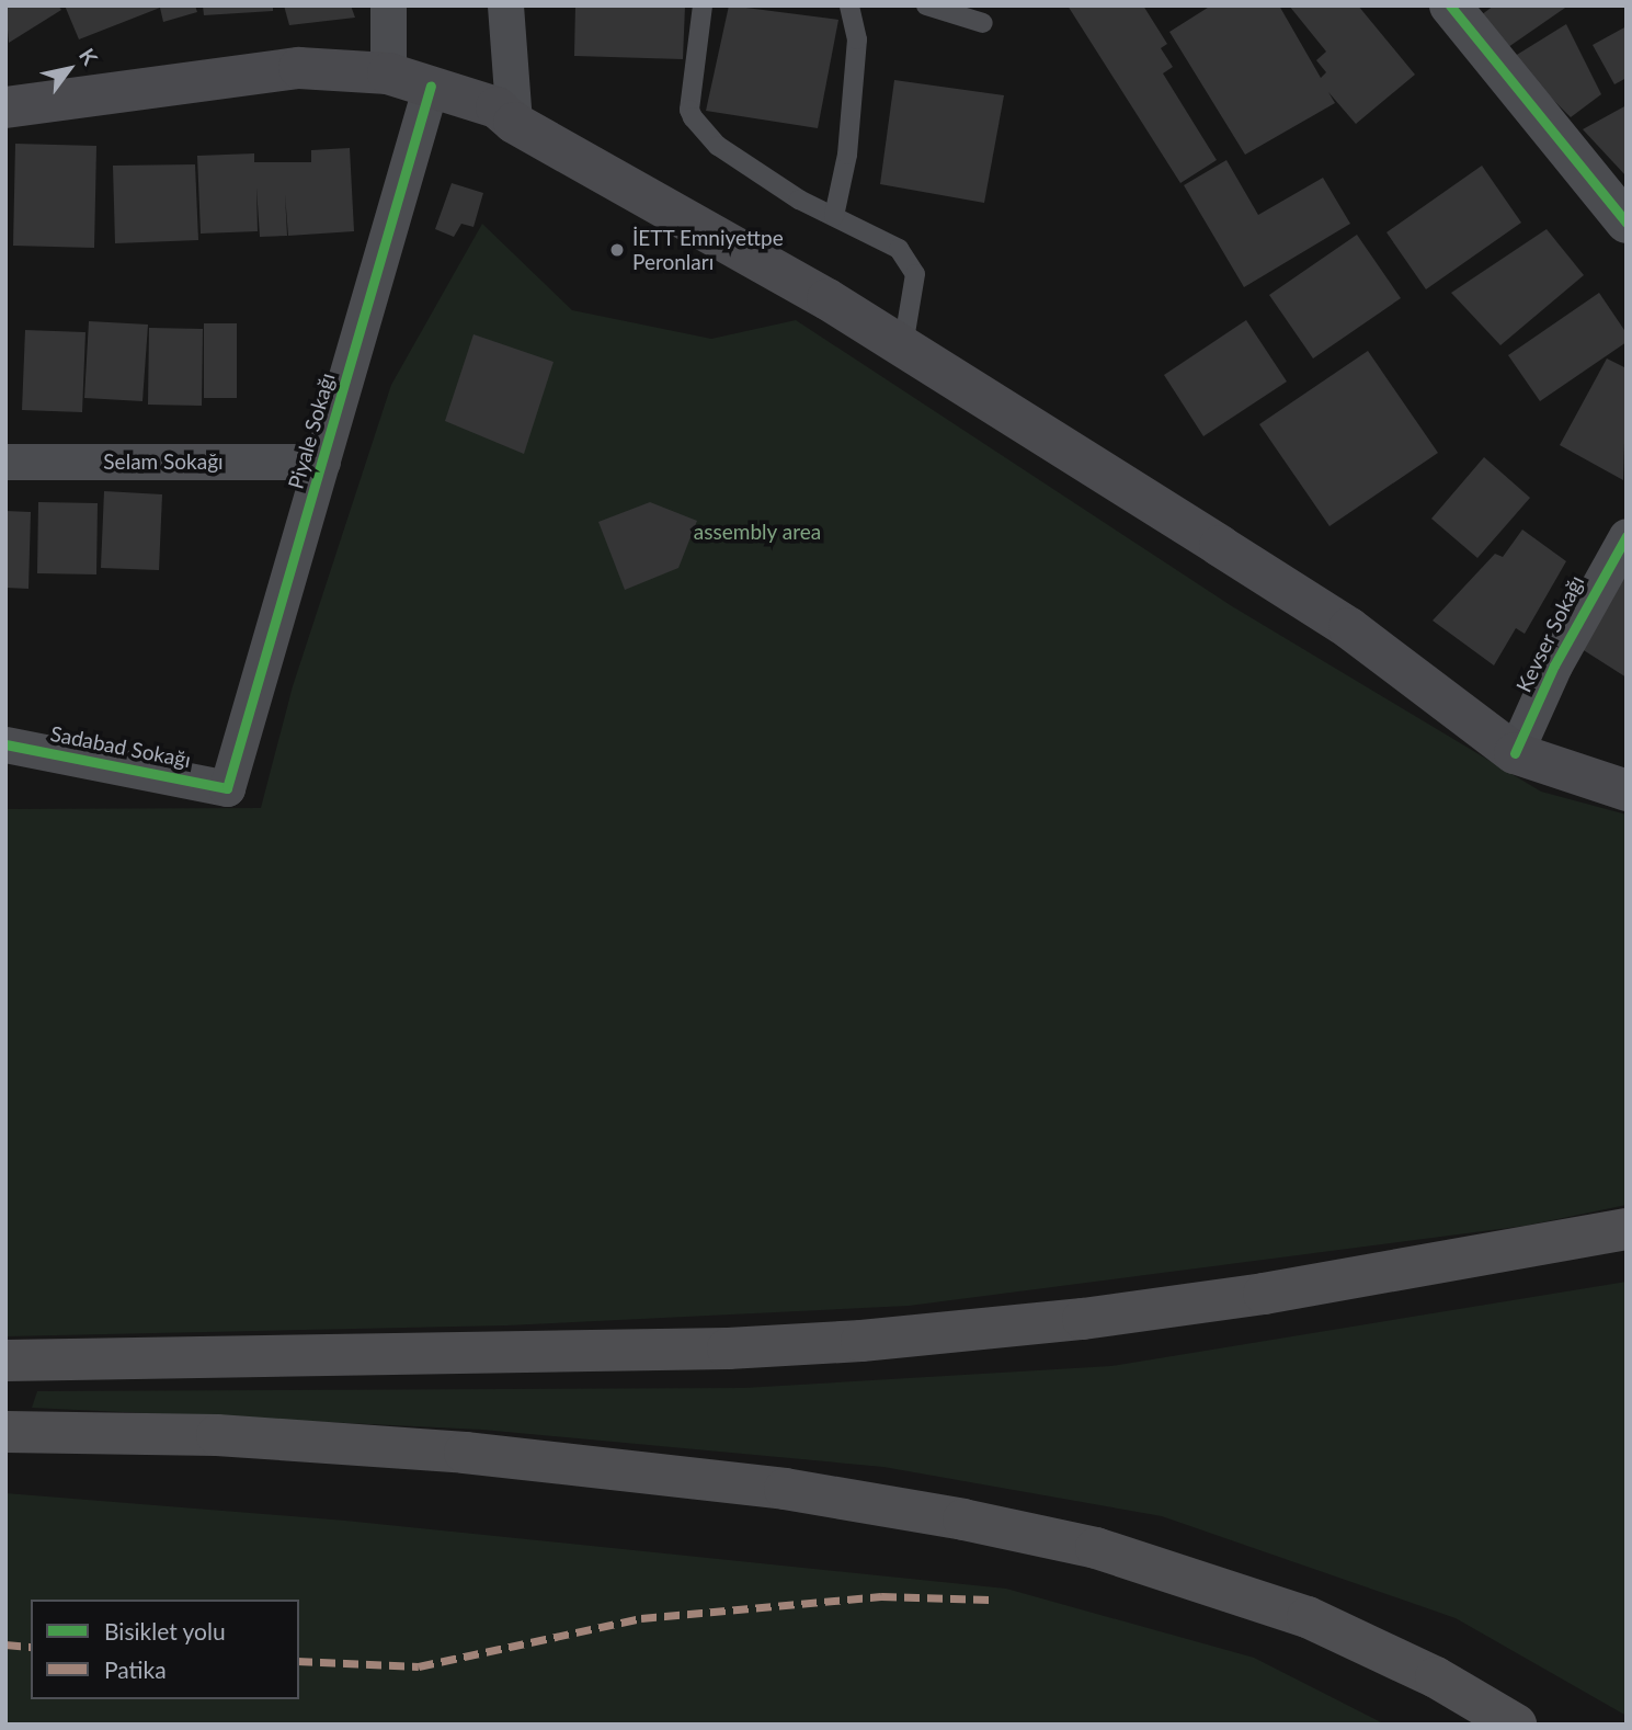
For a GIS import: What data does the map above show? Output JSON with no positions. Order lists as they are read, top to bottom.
{
  "streets": {
    "street": [
      "Piyale Sokağı",
      "Selam Sokağı",
      "Kevser Sokağı",
      "Sadabad Sokağı"
    ]
  },
  "crossings": [
    ["Piyale Sokağı", "Selam Sokağı"],
    ["Piyale Sokağı", "Sadabad Sokağı"]
  ],
  "parks": ["assembly area"],
  "places": ["İETT Emniyettpe Peronları"],
  "legend": ["Bisiklet yolu", "Patika"],
  "north": "top right"
}
